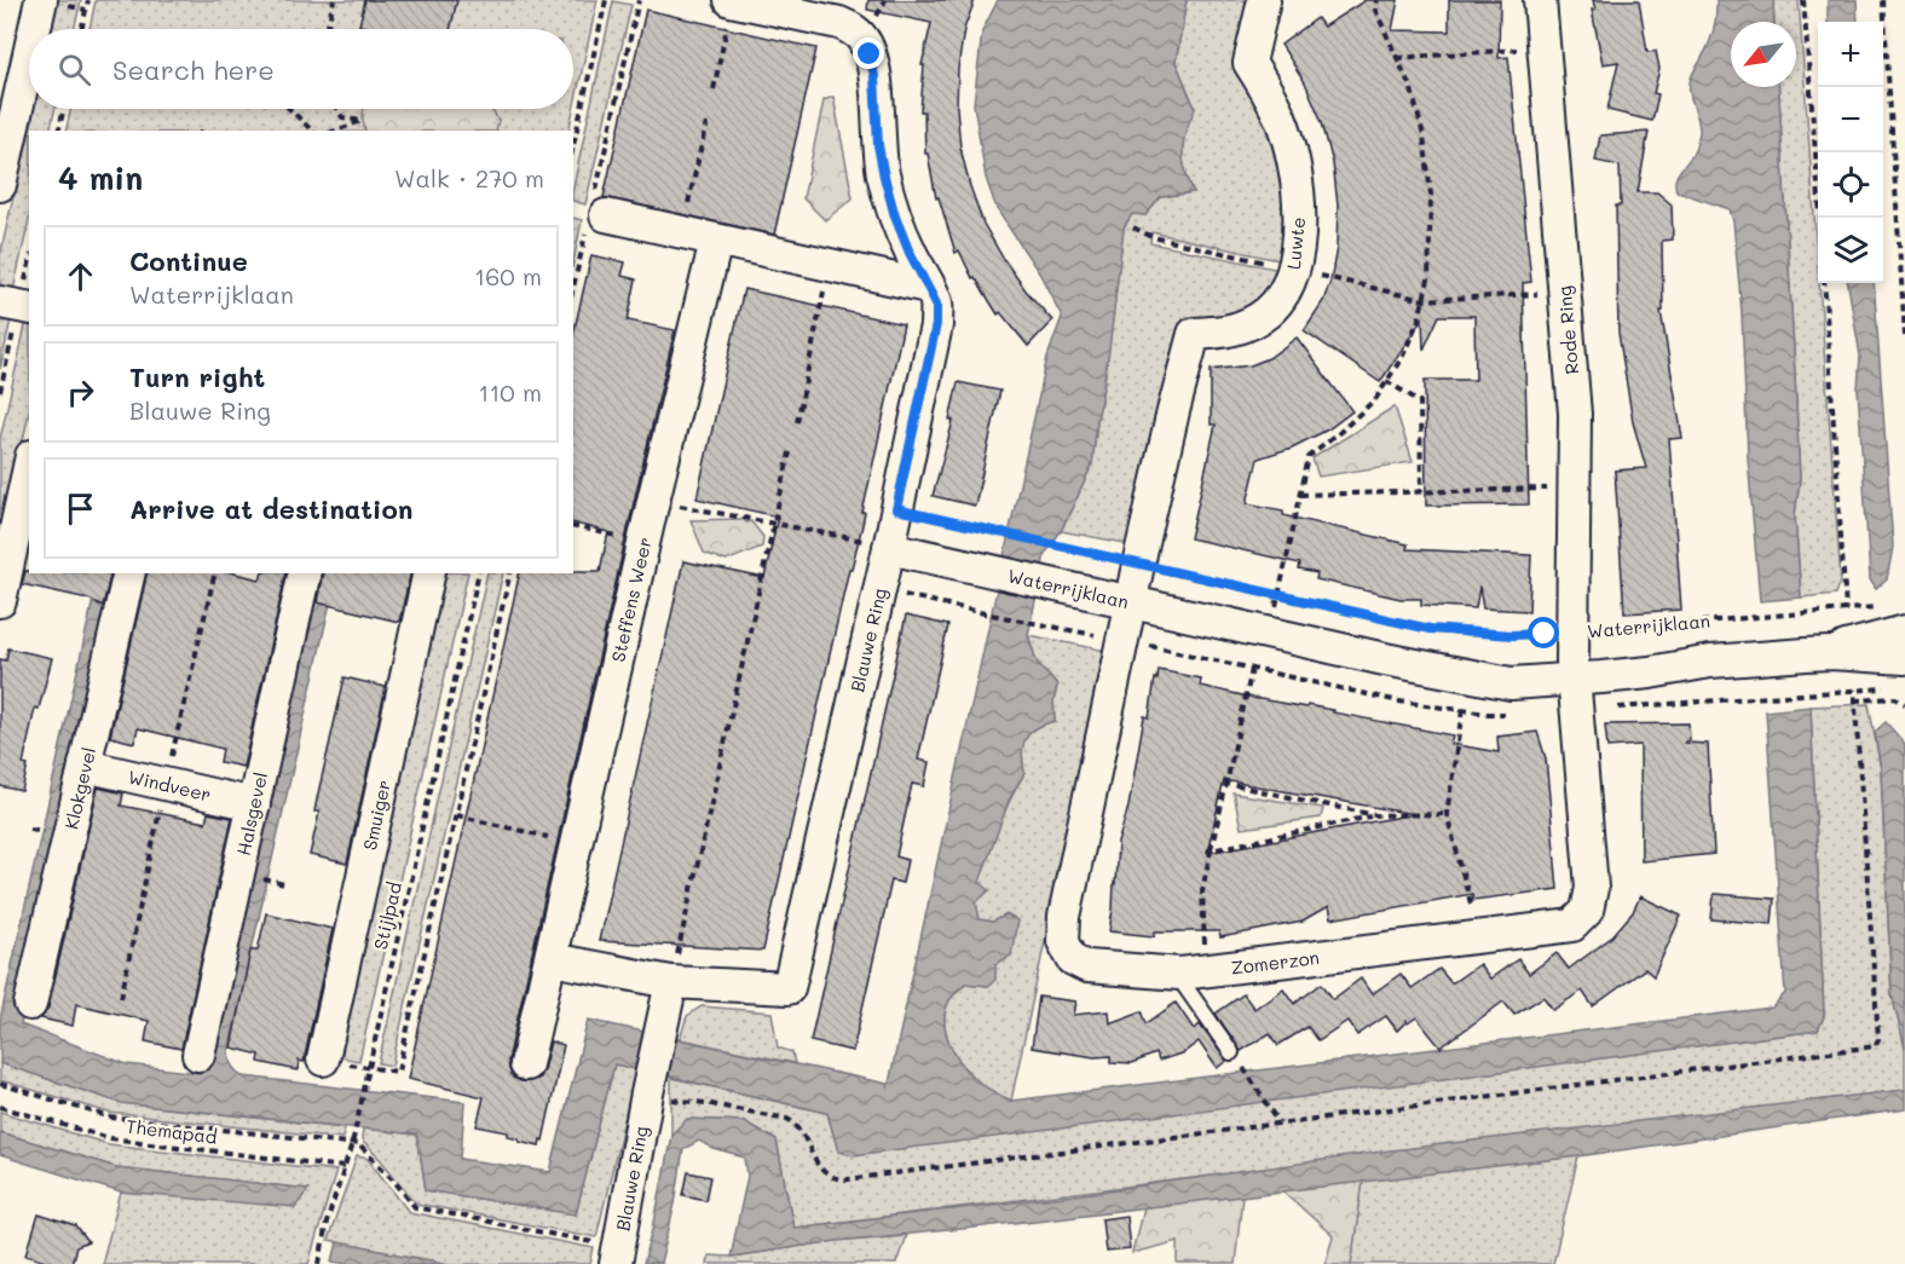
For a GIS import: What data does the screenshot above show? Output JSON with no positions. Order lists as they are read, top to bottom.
{
  "streets": {
    "street": [
      "Luwte",
      "Rode Ring",
      "Waterrijklaan",
      "Steffens Weer",
      "Blauwe Ring",
      "Windveer",
      "Klokgevel",
      "Halsgevel",
      "Smuiger",
      "Zomerzon"
    ],
    "path": ["Stijlpad", "Themapad"]
  },
  "crossings": [
    ["Luwte", "Waterrijklaan"],
    ["Luwte", "Zomerzon"],
    ["Rode Ring", "Waterrijklaan"],
    ["Rode Ring", "Zomerzon"],
    ["Waterrijklaan", "Blauwe Ring"],
    ["Waterrijklaan", "Zomerzon"],
    ["Windveer", "Klokgevel"],
    ["Windveer", "Halsgevel"],
    ["Stijlpad", "Themapad"]
  ],
  "north": "bottom left",
  "page": {
    "map_buttons": ["+", "−"],
    "search": "Search here",
    "heading": ["4 min", "Walk · 270 m"],
    "list": [
      ["Continue", "Waterrijklaan", "160 m"],
      ["Turn right", "Blauwe Ring", "110 m"],
      "Arrive at destination"
    ]
  }
}
